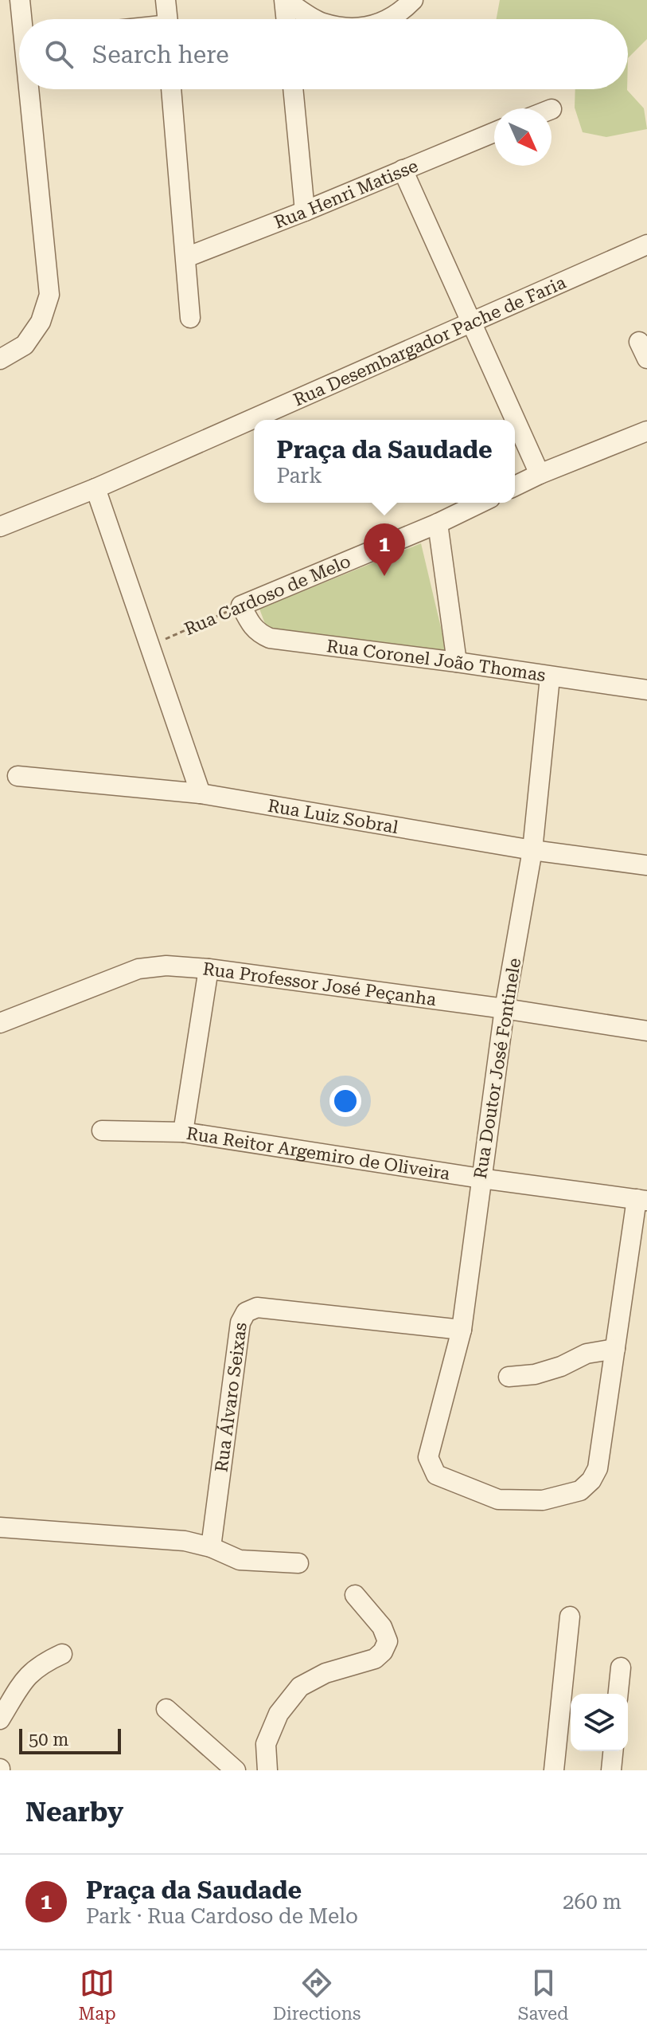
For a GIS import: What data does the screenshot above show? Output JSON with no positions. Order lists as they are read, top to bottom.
{
  "streets": {
    "street": [
      "Rua Henri Matisse",
      "Rua Desembargador Pache de Faria",
      "Rua Cardoso de Melo",
      "Rua Coronel João Thomas",
      "Rua Luiz Sobral",
      "Rua Professor José Peçanha",
      "Rua Doutor José Fontinele",
      "Rua Reitor Argemiro de Oliveira",
      "Rua Álvaro Seixas"
    ]
  },
  "crossings": [
    ["Rua Cardoso de Melo", "Rua Coronel João Thomas"],
    ["Rua Coronel João Thomas", "Rua Doutor José Fontinele"],
    ["Rua Luiz Sobral", "Rua Doutor José Fontinele"],
    ["Rua Professor José Peçanha", "Rua Doutor José Fontinele"],
    ["Rua Doutor José Fontinele", "Rua Reitor Argemiro de Oliveira"],
    ["Rua Doutor José Fontinele", "Rua Álvaro Seixas"]
  ],
  "scale_bar": "50 m",
  "north": "bottom right",
  "page": {
    "search": "Search here",
    "popup": ["Praça da Saudade", "Park"],
    "pins": "1",
    "scale": "50 m",
    "heading": "Nearby",
    "list": [
      {
        "mark": "1",
        "name": "Praça da Saudade",
        "note": "Park · Rua Cardoso de Melo",
        "value": "260 m"
      }
    ],
    "nav": ["Map", "Directions", "Saved"]
  }
}
